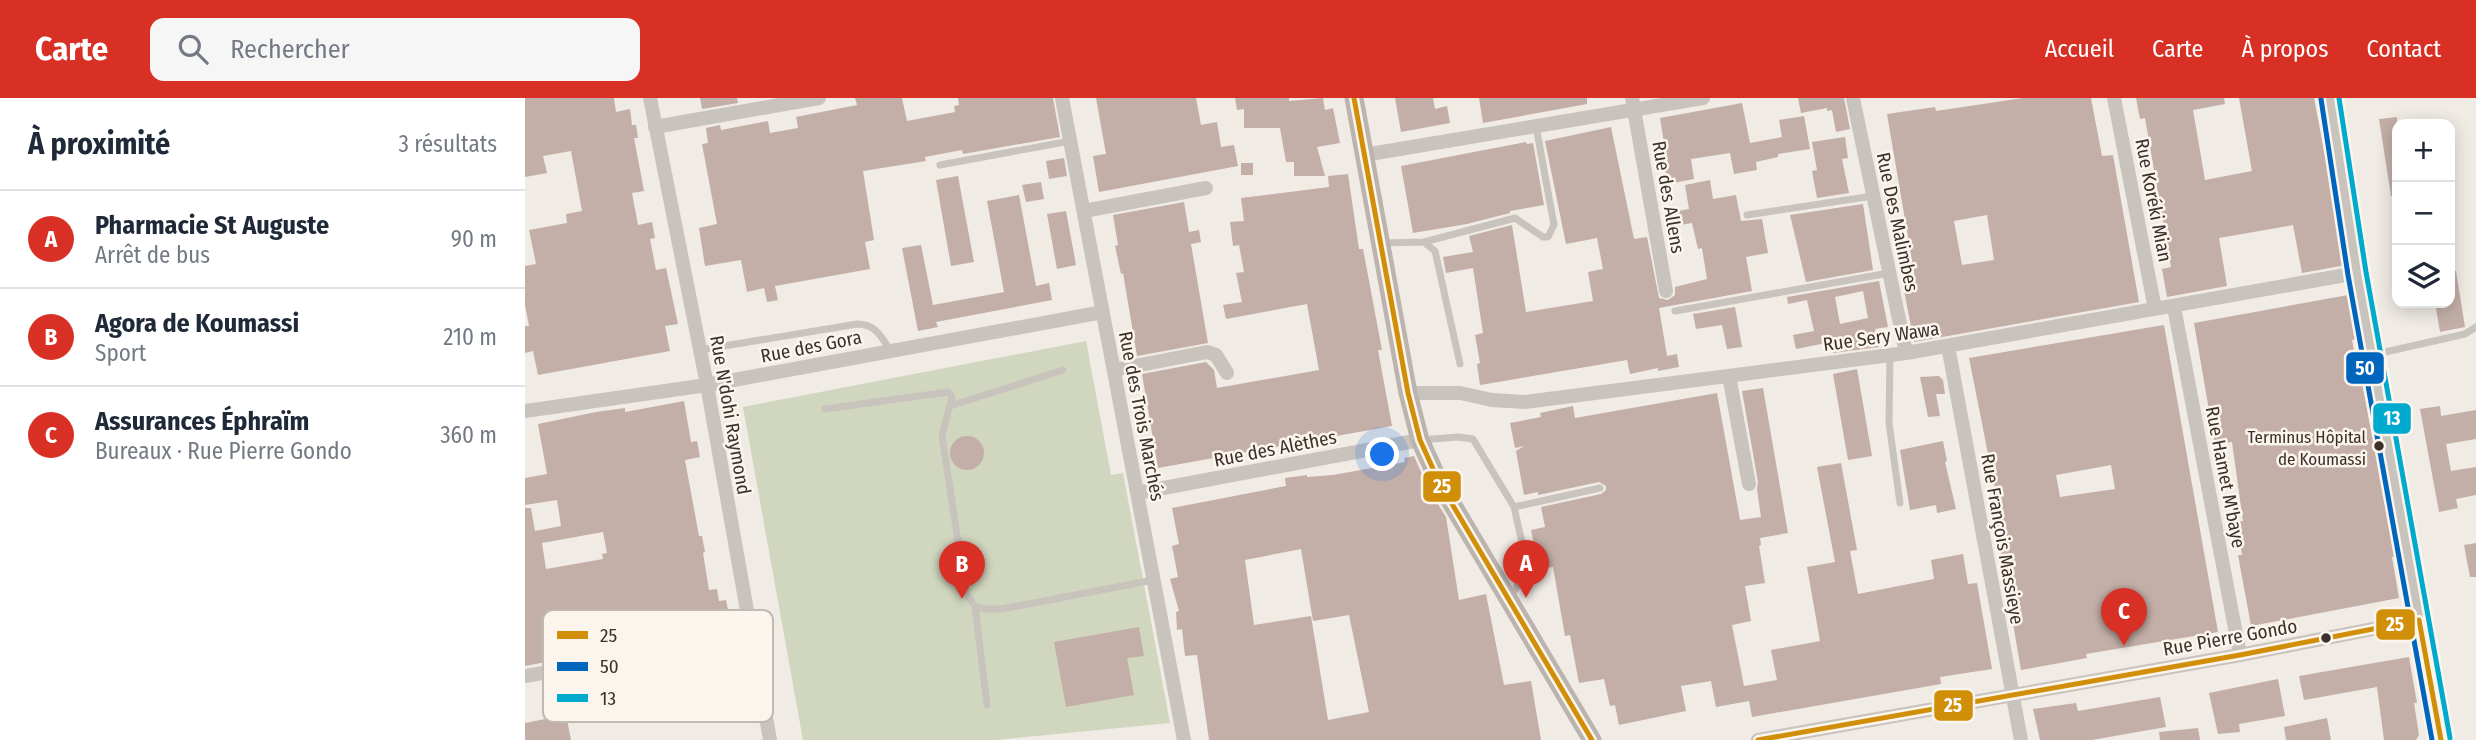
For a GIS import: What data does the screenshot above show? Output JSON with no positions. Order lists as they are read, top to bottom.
{
  "streets": {
    "street": [
      "Rue des Allens",
      "Rue Koréki Mian",
      "Rue Des Malimbes",
      "Rue Sery Wawa",
      "Rue des Gora",
      "Rue N'dohi Raymond",
      "Rue des Trois Marchés",
      "Rue des Alèthes",
      "Rue Hamet M'baye",
      "Rue François Massieye",
      "Rue Pierre Gondo"
    ]
  },
  "crossings": [
    ["Rue Koréki Mian", "Rue Sery Wawa"],
    ["Rue Des Malimbes", "Rue Sery Wawa"],
    ["Rue Sery Wawa", "Rue Hamet M'baye"],
    ["Rue Sery Wawa", "Rue François Massieye"],
    ["Rue des Gora", "Rue N'dohi Raymond"],
    ["Rue des Gora", "Rue des Trois Marchés"],
    ["Rue des Trois Marchés", "Rue des Alèthes"],
    ["Rue Hamet M'baye", "Rue Pierre Gondo"],
    ["Rue François Massieye", "Rue Pierre Gondo"]
  ],
  "places": ["Terminus Hôpital de Koumassi"],
  "lines": ["transit line 25", "transit line 13", "transit line 50"],
  "legend": ["25", "50", "13"],
  "page": {
    "header": "Carte",
    "search": "Rechercher",
    "nav": [
      "Accueil",
      "Carte",
      "À propos",
      "Contact"
    ],
    "heading": ["À proximité", "3 résultats"],
    "map_buttons": ["+", "−"],
    "list": [
      {
        "mark": "A",
        "name": "Pharmacie St Auguste",
        "note": "Arrêt de bus",
        "value": "90 m"
      },
      {
        "mark": "B",
        "name": "Agora de Koumassi",
        "note": "Sport",
        "value": "210 m"
      },
      {
        "mark": "C",
        "name": "Assurances Éphraïm",
        "note": "Bureaux · Rue Pierre Gondo",
        "value": "360 m"
      }
    ],
    "pins": ["A", "B", "C"]
  }
}
